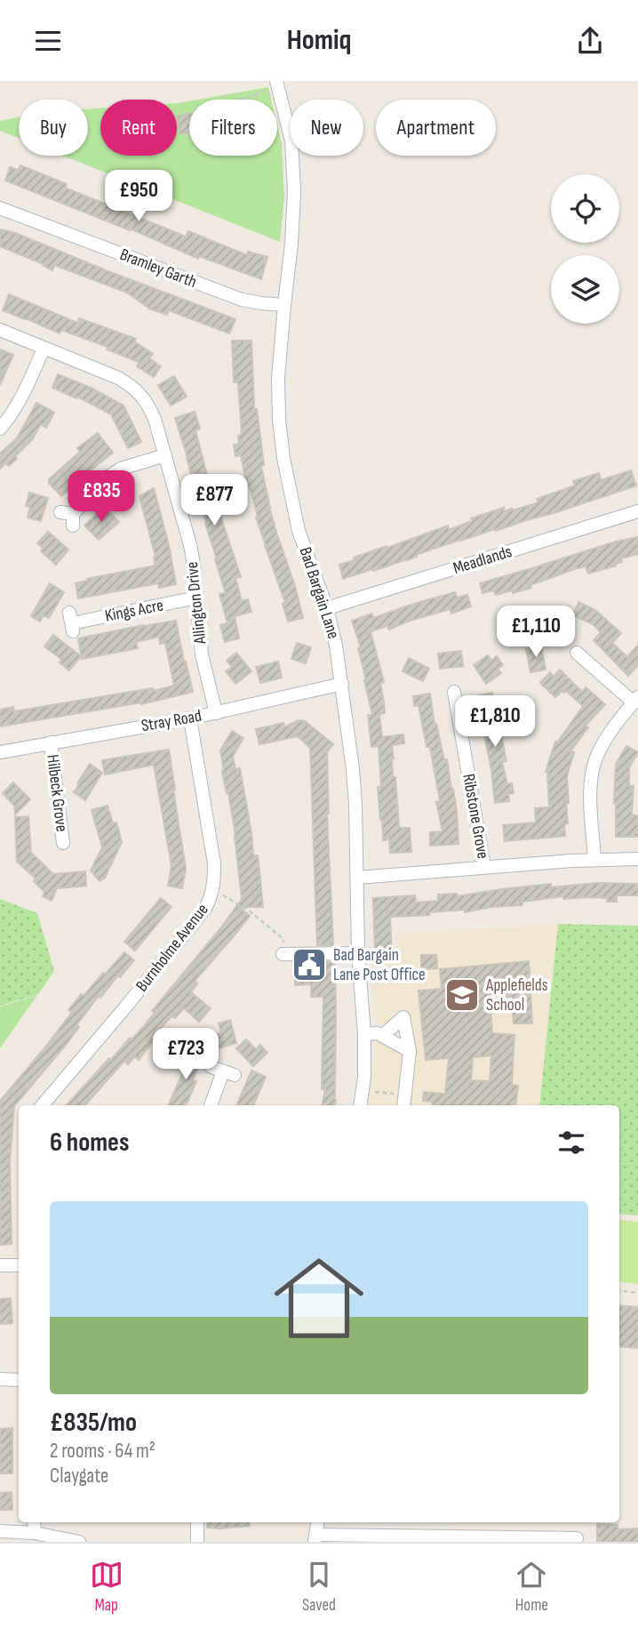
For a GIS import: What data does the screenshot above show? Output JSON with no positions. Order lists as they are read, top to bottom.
{
  "streets": {
    "street": [
      "Bramley Garth",
      "Meadlands",
      "Bad Bargain Lane",
      "Allington Drive",
      "Kings Acre",
      "Stray Road",
      "Hilbeck Grove",
      "Ribstone Grove",
      "Burnholme Avenue"
    ]
  },
  "crossings": [
    ["Bramley Garth", "Bad Bargain Lane"],
    ["Meadlands", "Bad Bargain Lane"],
    ["Bad Bargain Lane", "Stray Road"],
    ["Allington Drive", "Kings Acre"],
    ["Allington Drive", "Stray Road"],
    ["Stray Road", "Hilbeck Grove"],
    ["Stray Road", "Burnholme Avenue"]
  ],
  "places": {
    "public building": ["Bad Bargain Lane Post Office"],
    "school or university": ["Applefields School"]
  },
  "page": {
    "header": "Homiq",
    "chip": [
      "Buy",
      "Rent",
      "Filters",
      "New",
      "Apartment"
    ],
    "price": [
      "£950",
      "£835",
      "£877",
      "£1,110",
      "£1,810",
      "£723"
    ],
    "heading": "6 homes",
    "list": [
      {
        "name": "£835/mo",
        "note": "2 rooms · 64 m² · Claygate"
      }
    ],
    "tabs": ["Map", "Saved", "Home"]
  }
}
